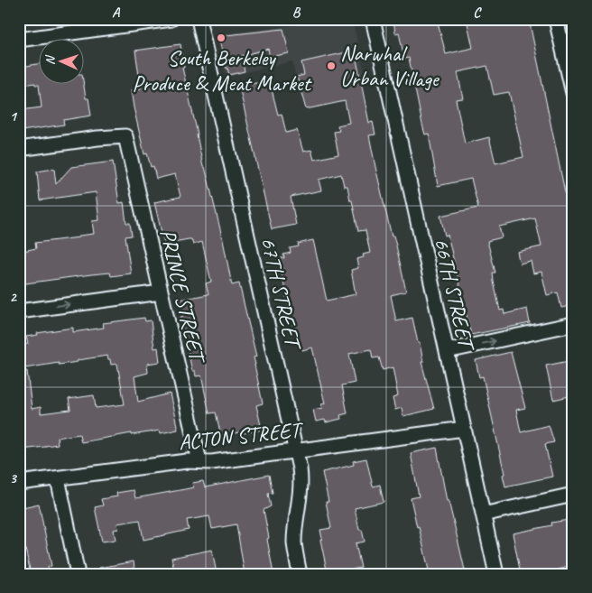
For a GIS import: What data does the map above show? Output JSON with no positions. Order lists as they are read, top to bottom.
{
  "streets": {
    "street": [
      "67TH STREET",
      "66TH STREET",
      "PRINCE STREET",
      "ACTON STREET"
    ]
  },
  "crossings": [
    ["67TH STREET", "ACTON STREET"],
    ["66TH STREET", "ACTON STREET"],
    ["PRINCE STREET", "ACTON STREET"]
  ],
  "places": ["South Berkeley Produce & Meat Market", "Narwhal Urban Village"],
  "north": "left",
  "grid": {
    "columns": ["A", "B", "C"],
    "rows": ["1", "2", "3"]
  }
}
